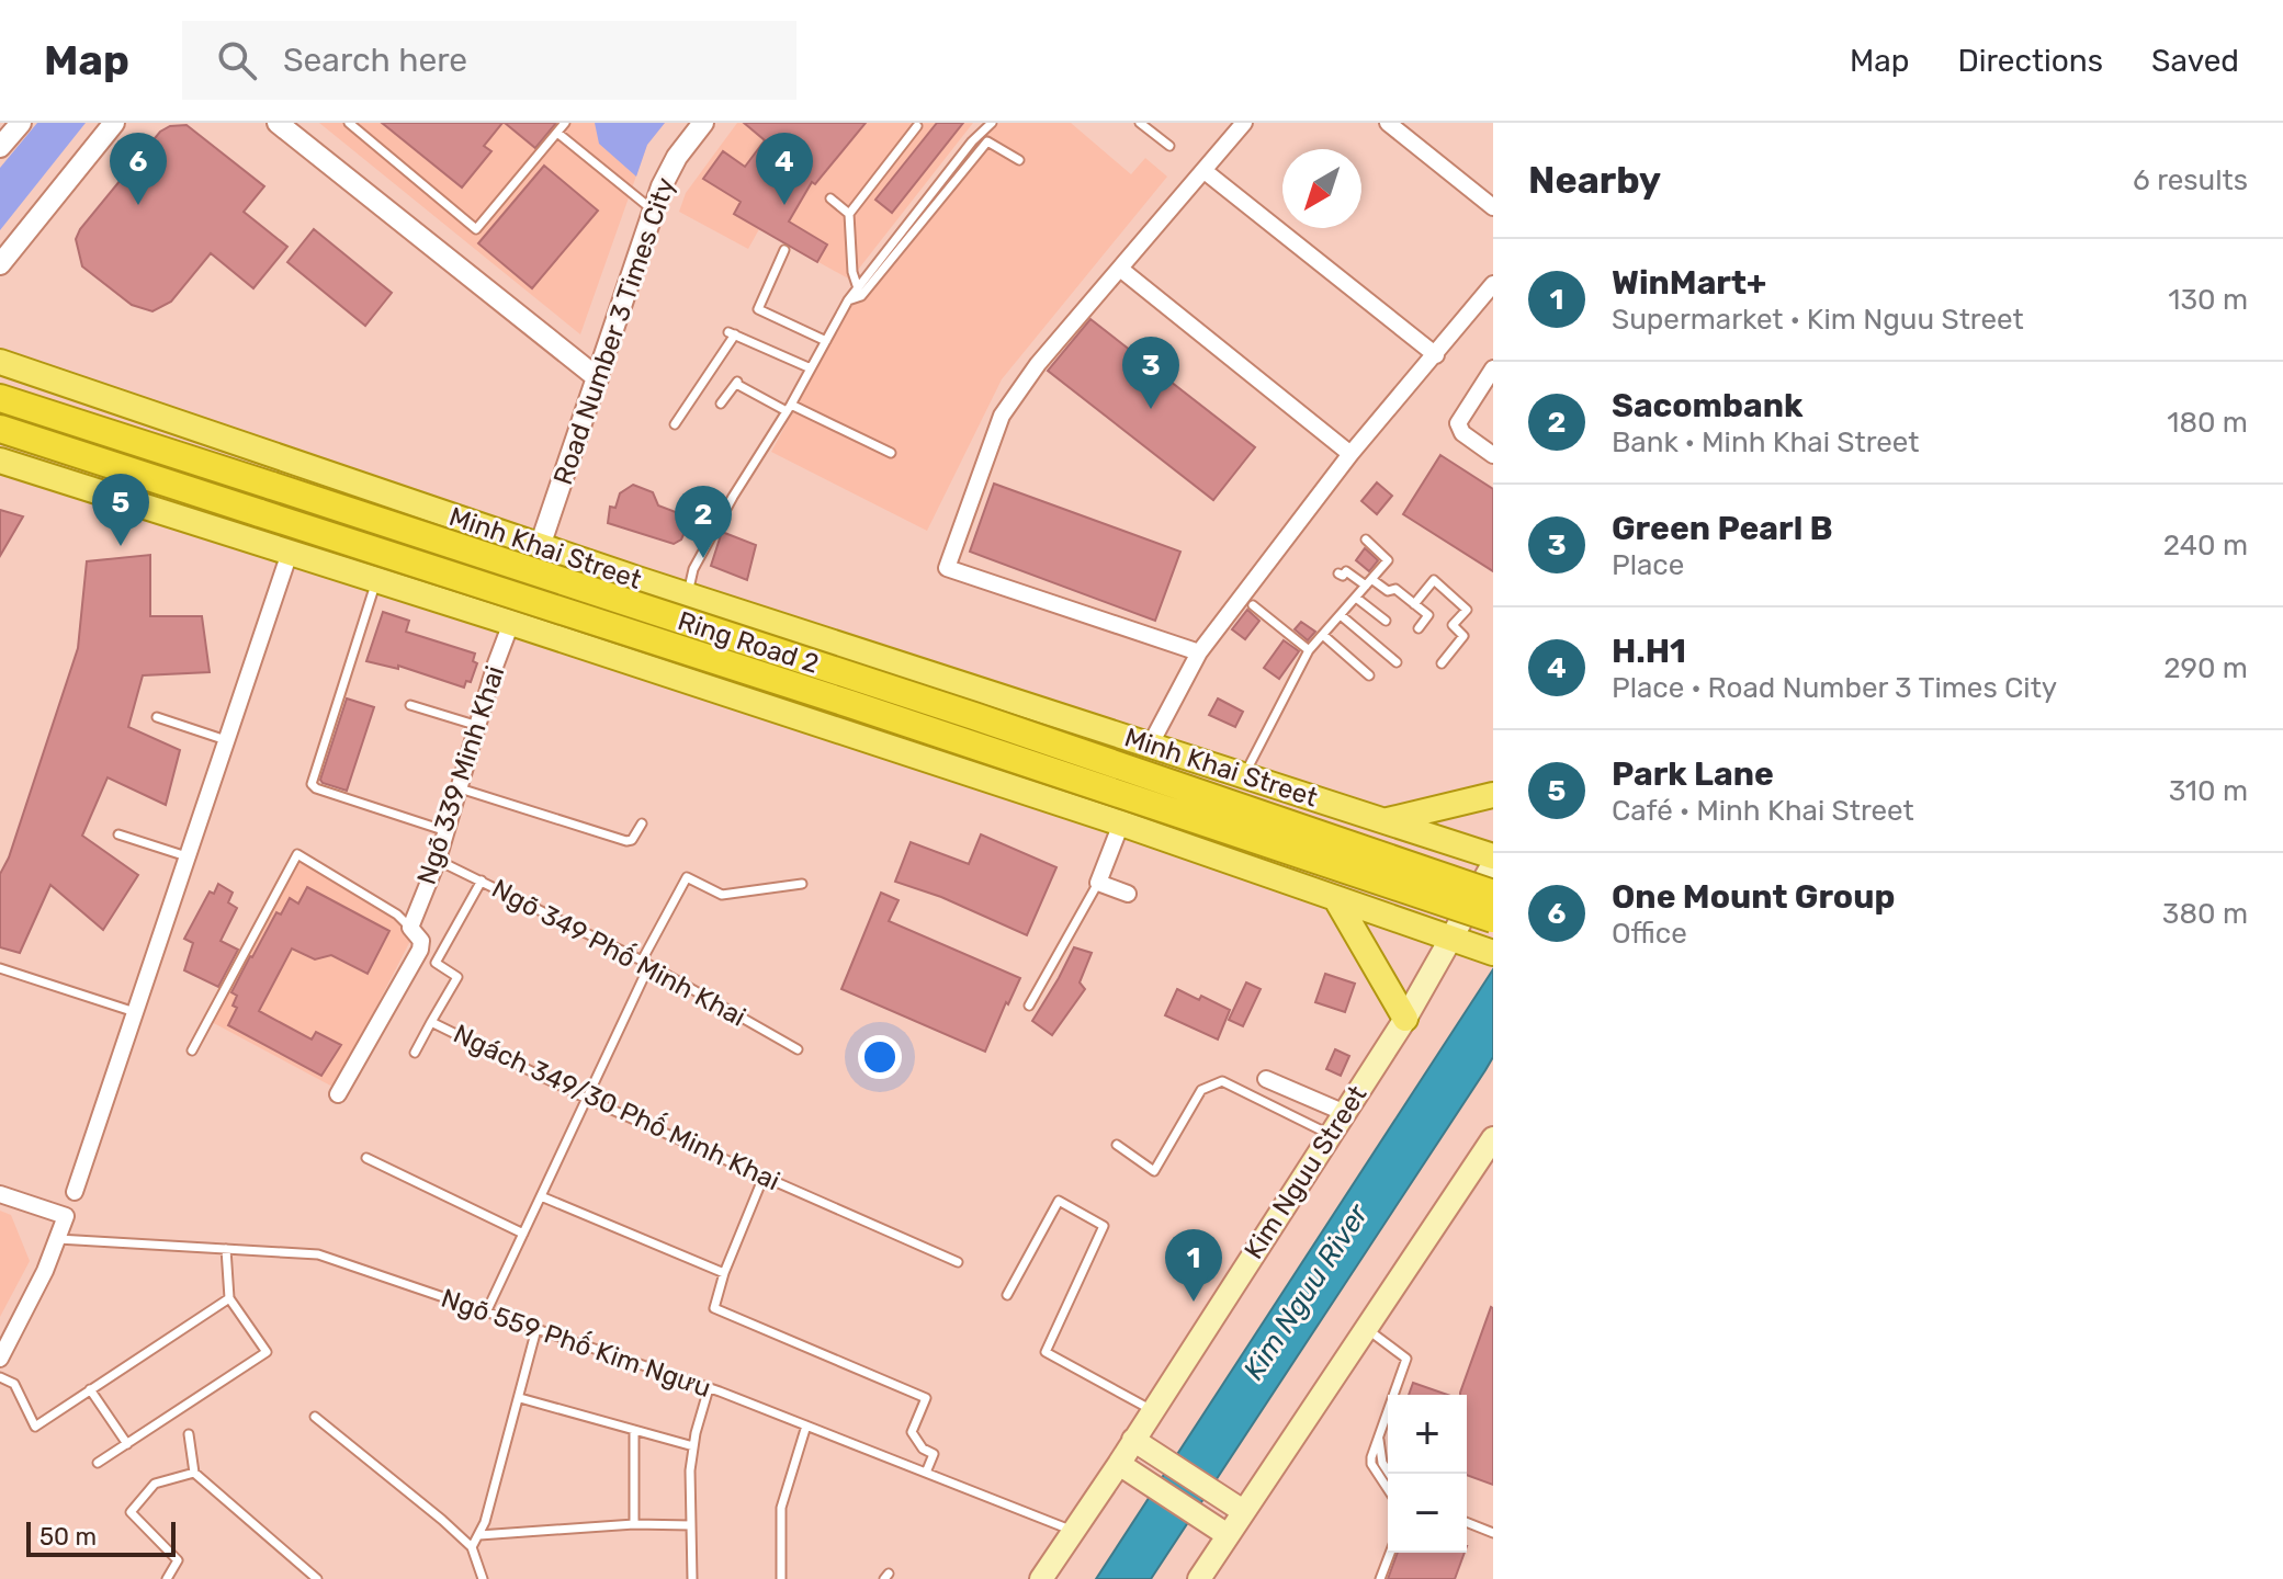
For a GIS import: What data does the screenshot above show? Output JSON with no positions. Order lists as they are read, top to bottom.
{
  "streets": {
    "highway": ["Ring Road 2"],
    "main road": ["Minh Khai Street", "Kim Nguu Street"],
    "street": ["Road Number 3 Times City", "Ngõ 339 Minh Khai"],
    "lane": ["Ngõ 349 Phố Minh Khai", "Ngách 349/30 Phố Minh Khai", "Ngõ 559 Phố Kim Ngưu"]
  },
  "crossings": [
    ["Road Number 3 Times City", "Minh Khai Street"],
    ["Ngõ 339 Minh Khai", "Ngõ 349 Phố Minh Khai"],
    ["Ngõ 349 Phố Minh Khai", "Ngách 349/30 Phố Minh Khai"],
    ["Kim Nguu Street", "Ngõ 559 Phố Kim Ngưu"]
  ],
  "water": ["Kim Nguu River"],
  "scale_bar": "50 m",
  "north": "bottom left",
  "page": {
    "header": "Map",
    "search": "Search here",
    "nav": ["Map", "Directions", "Saved"],
    "heading": ["Nearby", "6 results"],
    "pins": [
      "4",
      "6",
      "3",
      "5",
      "2",
      "1"
    ],
    "list": [
      {
        "mark": "1",
        "name": "WinMart+",
        "note": "Supermarket · Kim Nguu Street",
        "value": "130 m"
      },
      {
        "mark": "2",
        "name": "Sacombank",
        "note": "Bank · Minh Khai Street",
        "value": "180 m"
      },
      {
        "mark": "3",
        "name": "Green Pearl B",
        "note": "Place",
        "value": "240 m"
      },
      {
        "mark": "4",
        "name": "H.H1",
        "note": "Place · Road Number 3 Times City",
        "value": "290 m"
      },
      {
        "mark": "5",
        "name": "Park Lane",
        "note": "Café · Minh Khai Street",
        "value": "310 m"
      },
      {
        "mark": "6",
        "name": "One Mount Group",
        "note": "Office",
        "value": "380 m"
      }
    ],
    "map_buttons": ["+", "−"],
    "scale": "50 m"
  }
}
